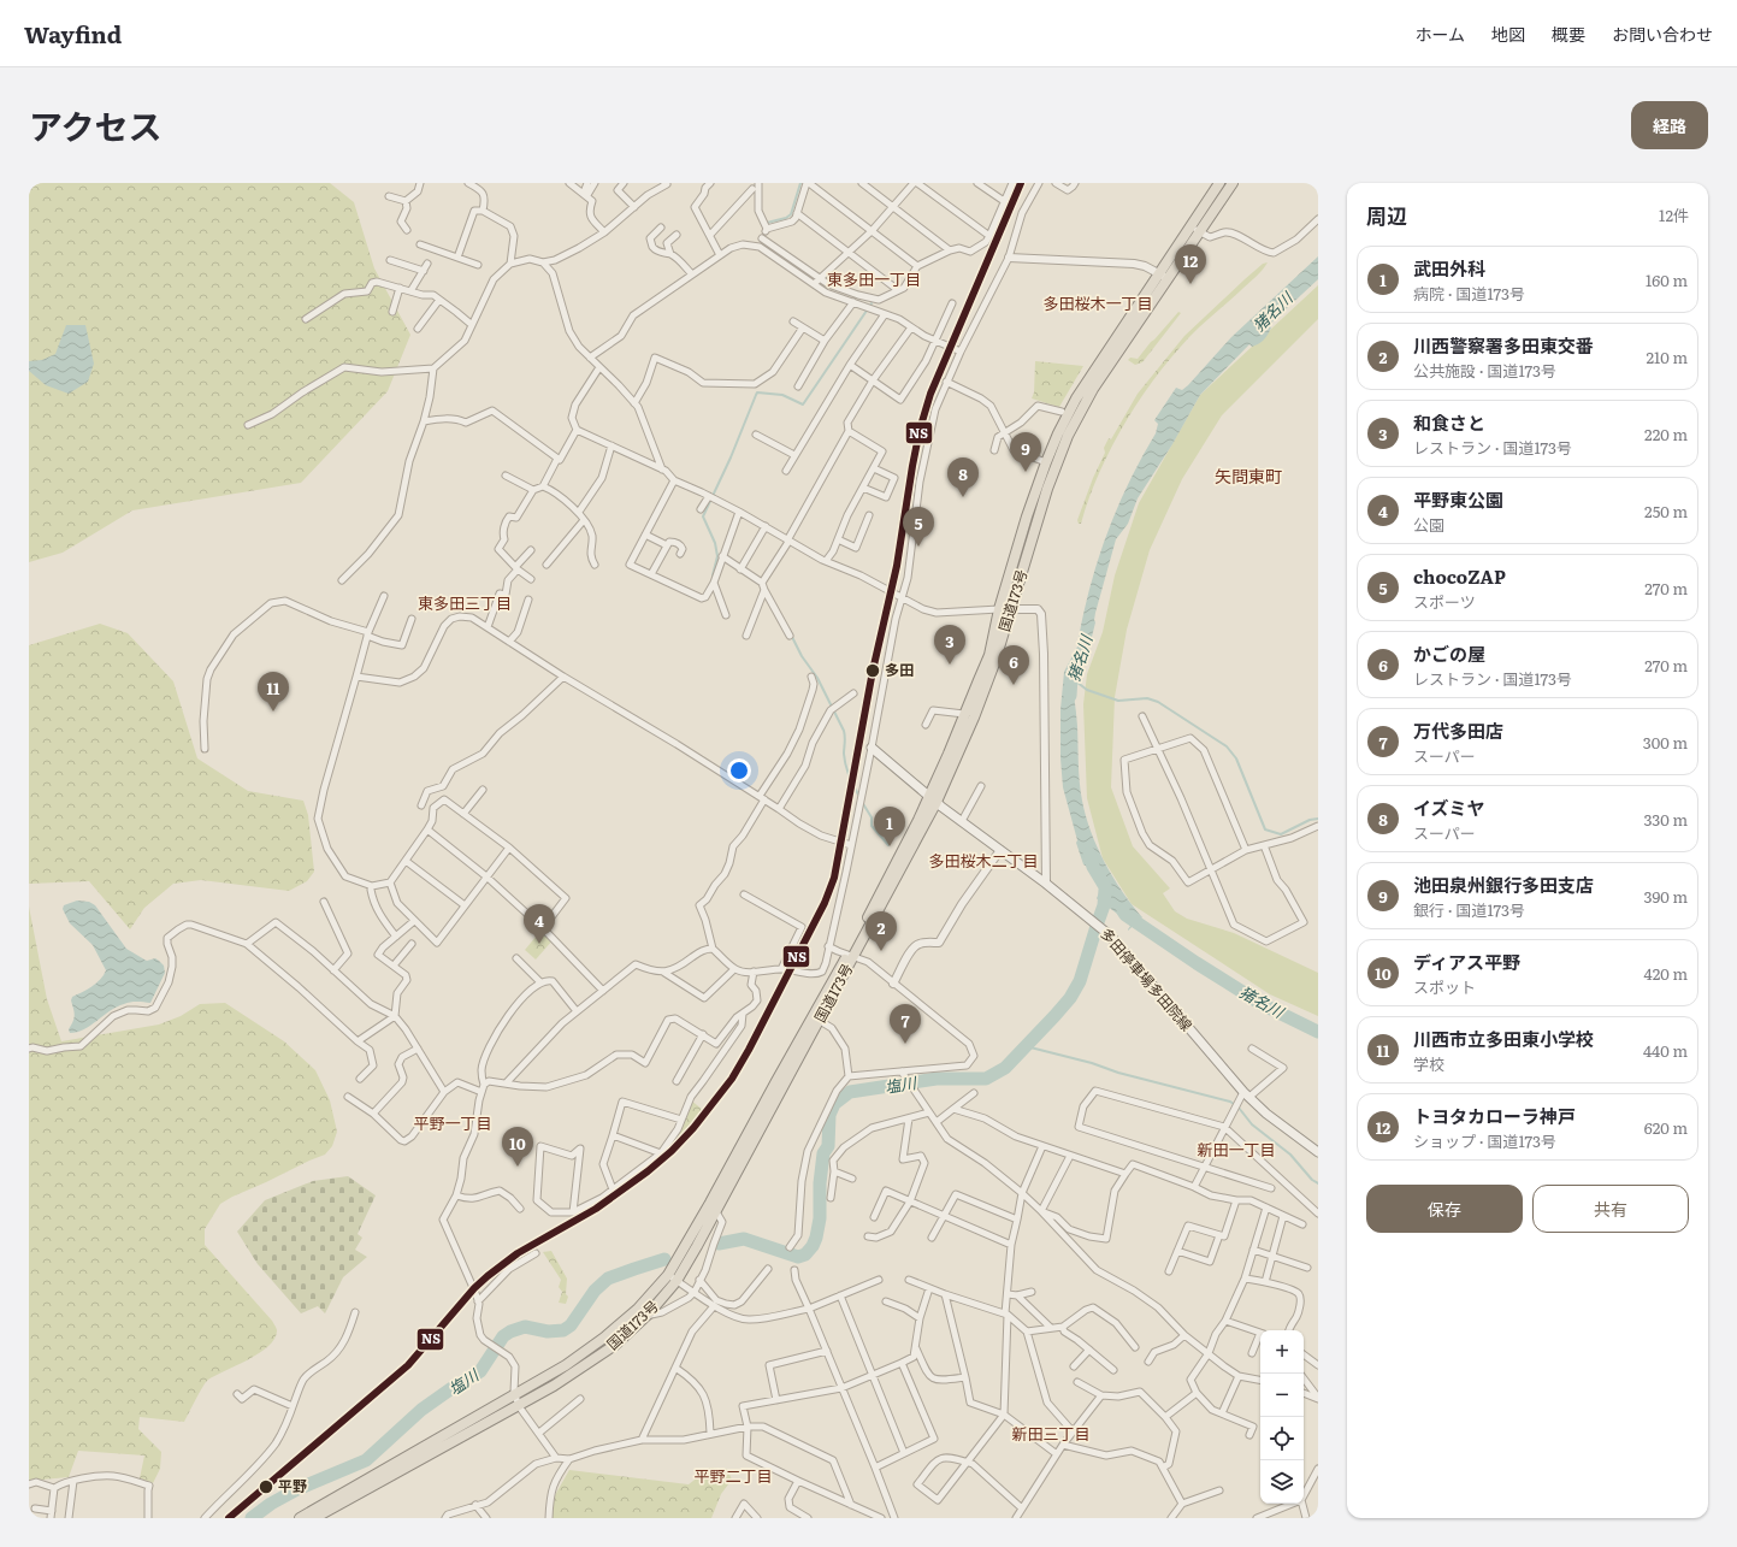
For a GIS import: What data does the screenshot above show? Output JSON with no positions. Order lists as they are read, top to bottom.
{
  "streets": {
    "highway": ["国道173号"],
    "main road": ["多田停車場多田院線"]
  },
  "crossings": [
    ["国道173号", "多田停車場多田院線"]
  ],
  "districts": [
    "東多田一丁目",
    "多田桜木一丁目",
    "矢問東町",
    "東多田三丁目",
    "多田桜木二丁目",
    "平野一丁目",
    "新田一丁目",
    "新田三丁目",
    "平野二丁目"
  ],
  "water": ["猪名川", "塩川"],
  "places": ["多田", "平野"],
  "lines": ["transit line NS"],
  "page": {
    "header": "Wayfind",
    "nav": [
      "ホーム",
      "地図",
      "概要",
      "お問い合わせ"
    ],
    "title": "アクセス",
    "buttons": [
      "経路",
      ["保存", "共有"]
    ],
    "heading": ["周辺", "12件"],
    "pins": [
      "12",
      "9",
      "8",
      "5",
      "3",
      "6",
      "11",
      "1",
      "4",
      "2",
      "7",
      "10"
    ],
    "list": [
      {
        "mark": "1",
        "name": "武田外科",
        "note": "病院 · 国道173号",
        "value": "160 m"
      },
      {
        "mark": "2",
        "name": "川西警察署多田東交番",
        "note": "公共施設 · 国道173号",
        "value": "210 m"
      },
      {
        "mark": "3",
        "name": "和食さと",
        "note": "レストラン · 国道173号",
        "value": "220 m"
      },
      {
        "mark": "4",
        "name": "平野東公園",
        "note": "公園",
        "value": "250 m"
      },
      {
        "mark": "5",
        "name": "chocoZAP",
        "note": "スポーツ",
        "value": "270 m"
      },
      {
        "mark": "6",
        "name": "かごの屋",
        "note": "レストラン · 国道173号",
        "value": "270 m"
      },
      {
        "mark": "7",
        "name": "万代多田店",
        "note": "スーパー",
        "value": "300 m"
      },
      {
        "mark": "8",
        "name": "イズミヤ",
        "note": "スーパー",
        "value": "330 m"
      },
      {
        "mark": "9",
        "name": "池田泉州銀行多田支店",
        "note": "銀行 · 国道173号",
        "value": "390 m"
      },
      {
        "mark": "10",
        "name": "ディアス平野",
        "note": "スポット",
        "value": "420 m"
      },
      {
        "mark": "11",
        "name": "川西市立多田東小学校",
        "note": "学校",
        "value": "440 m"
      },
      {
        "mark": "12",
        "name": "トヨタカローラ神戸",
        "note": "ショップ · 国道173号",
        "value": "620 m"
      }
    ],
    "map_buttons": ["+", "−"]
  }
}
